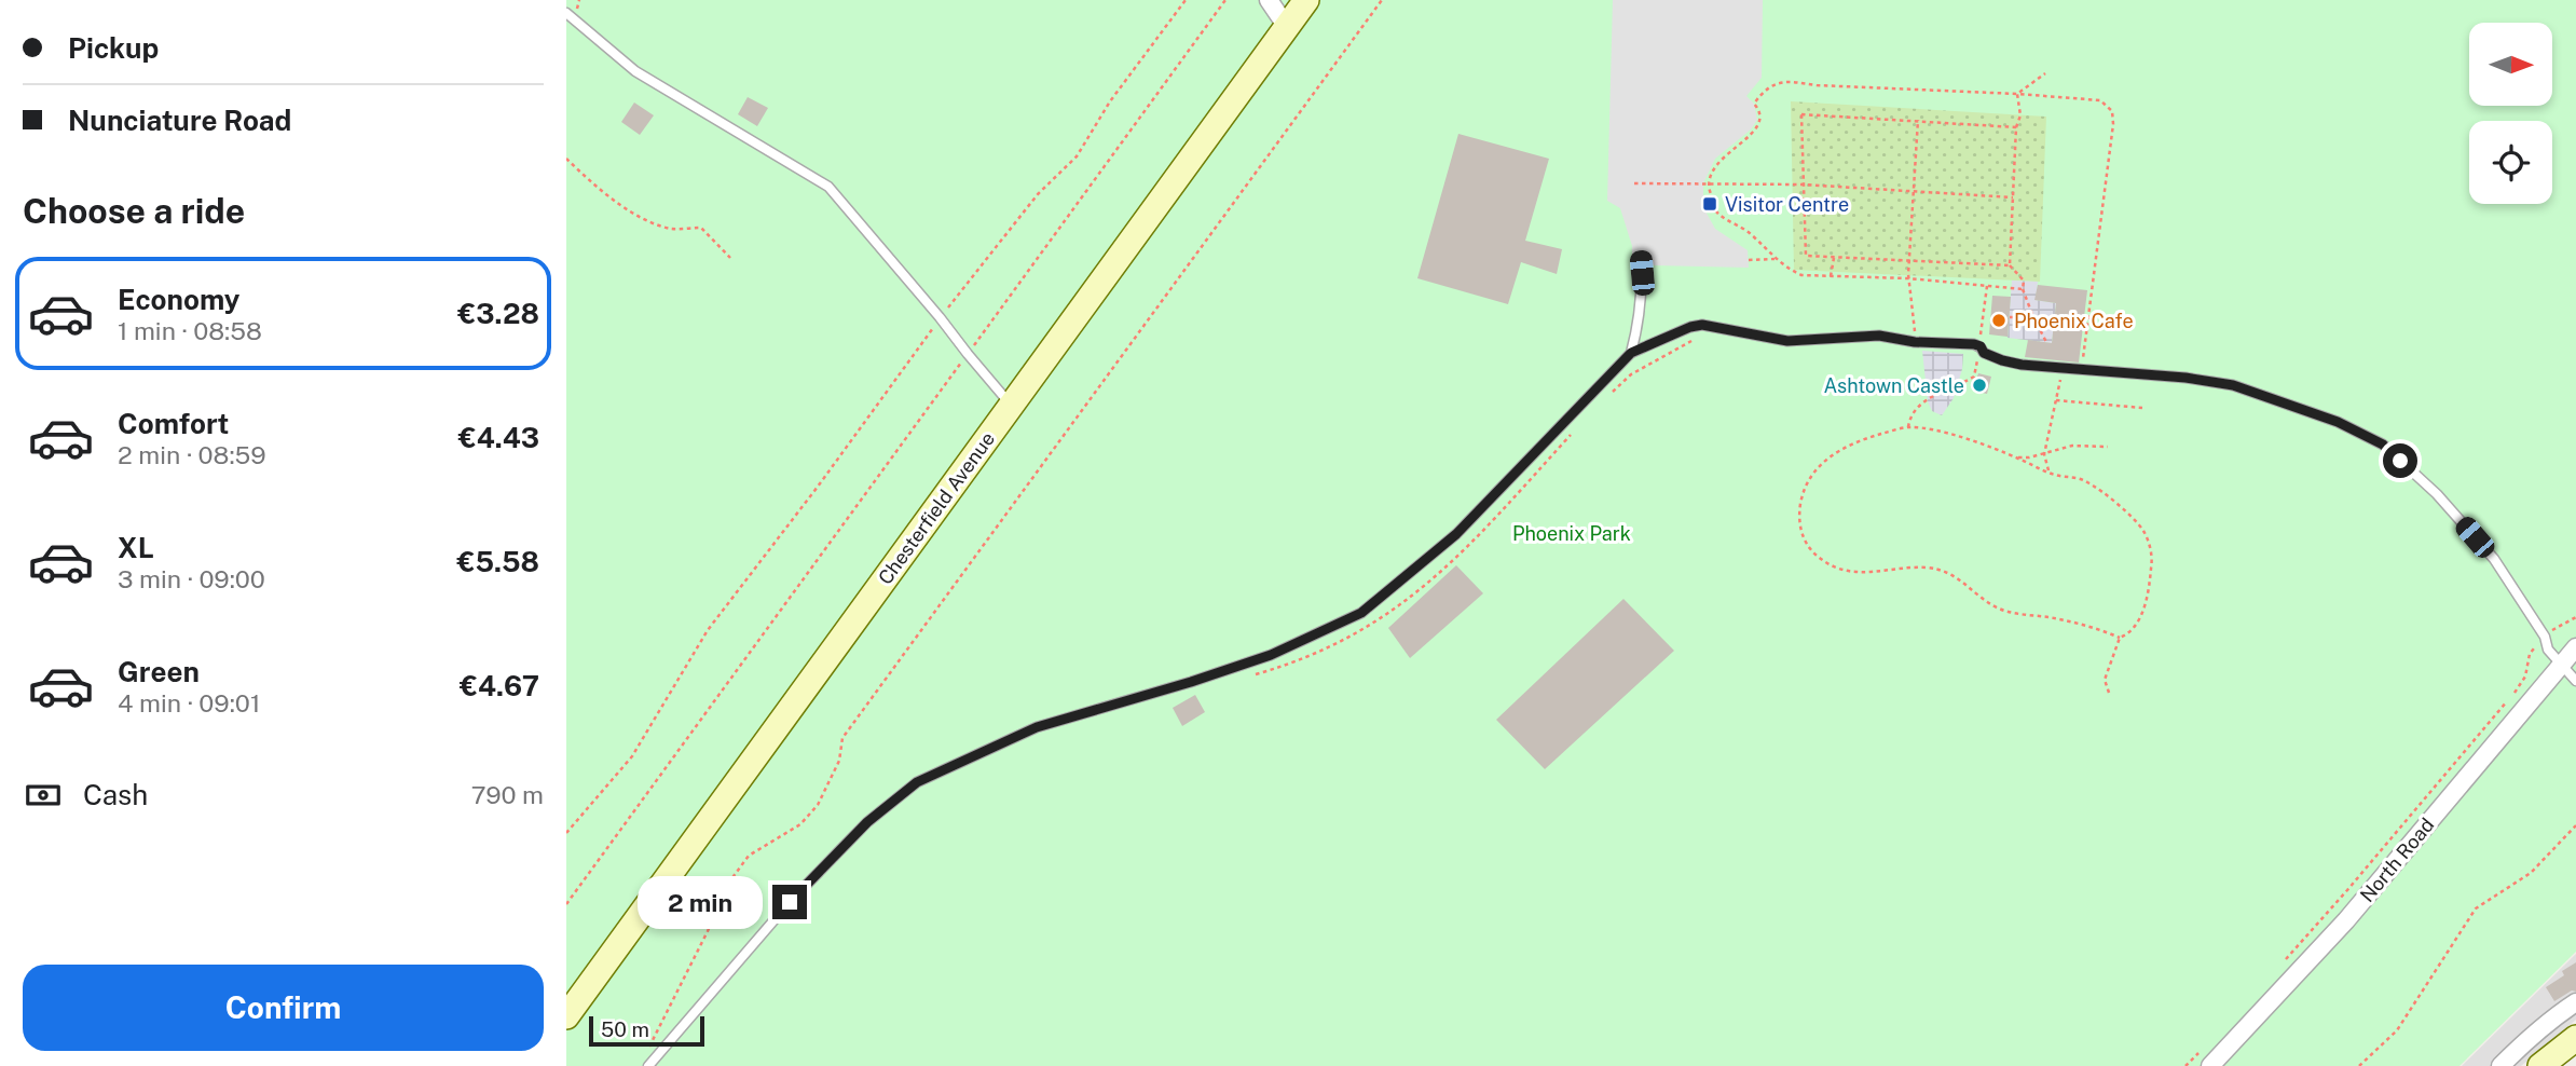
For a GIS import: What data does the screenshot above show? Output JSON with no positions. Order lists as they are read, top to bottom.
{
  "streets": {
    "street": ["Chesterfield Avenue", "North Road"]
  },
  "parks": ["Phoenix Park"],
  "places": {
    "transit": ["Visitor Centre"],
    "other": ["Phoenix Cafe", "Ashtown Castle"]
  },
  "scale_bar": "50 m",
  "north": "right",
  "page": {
    "banner": ["Pickup", "Nunciature Road"],
    "heading": "Choose a ride",
    "list": [
      {
        "name": "Economy",
        "note": "1 min · 08:58",
        "value": "€3.28"
      },
      {
        "name": "Comfort",
        "note": "2 min · 08:59",
        "value": "€4.43"
      },
      {
        "name": "XL",
        "note": "3 min · 09:00",
        "value": "€5.58"
      },
      {
        "name": "Green",
        "note": "4 min · 09:01",
        "value": "€4.67"
      }
    ],
    "pay": ["Cash", "790 m"],
    "bubble": "2 min",
    "buttons": "Confirm",
    "scale": "50 m"
  }
}
